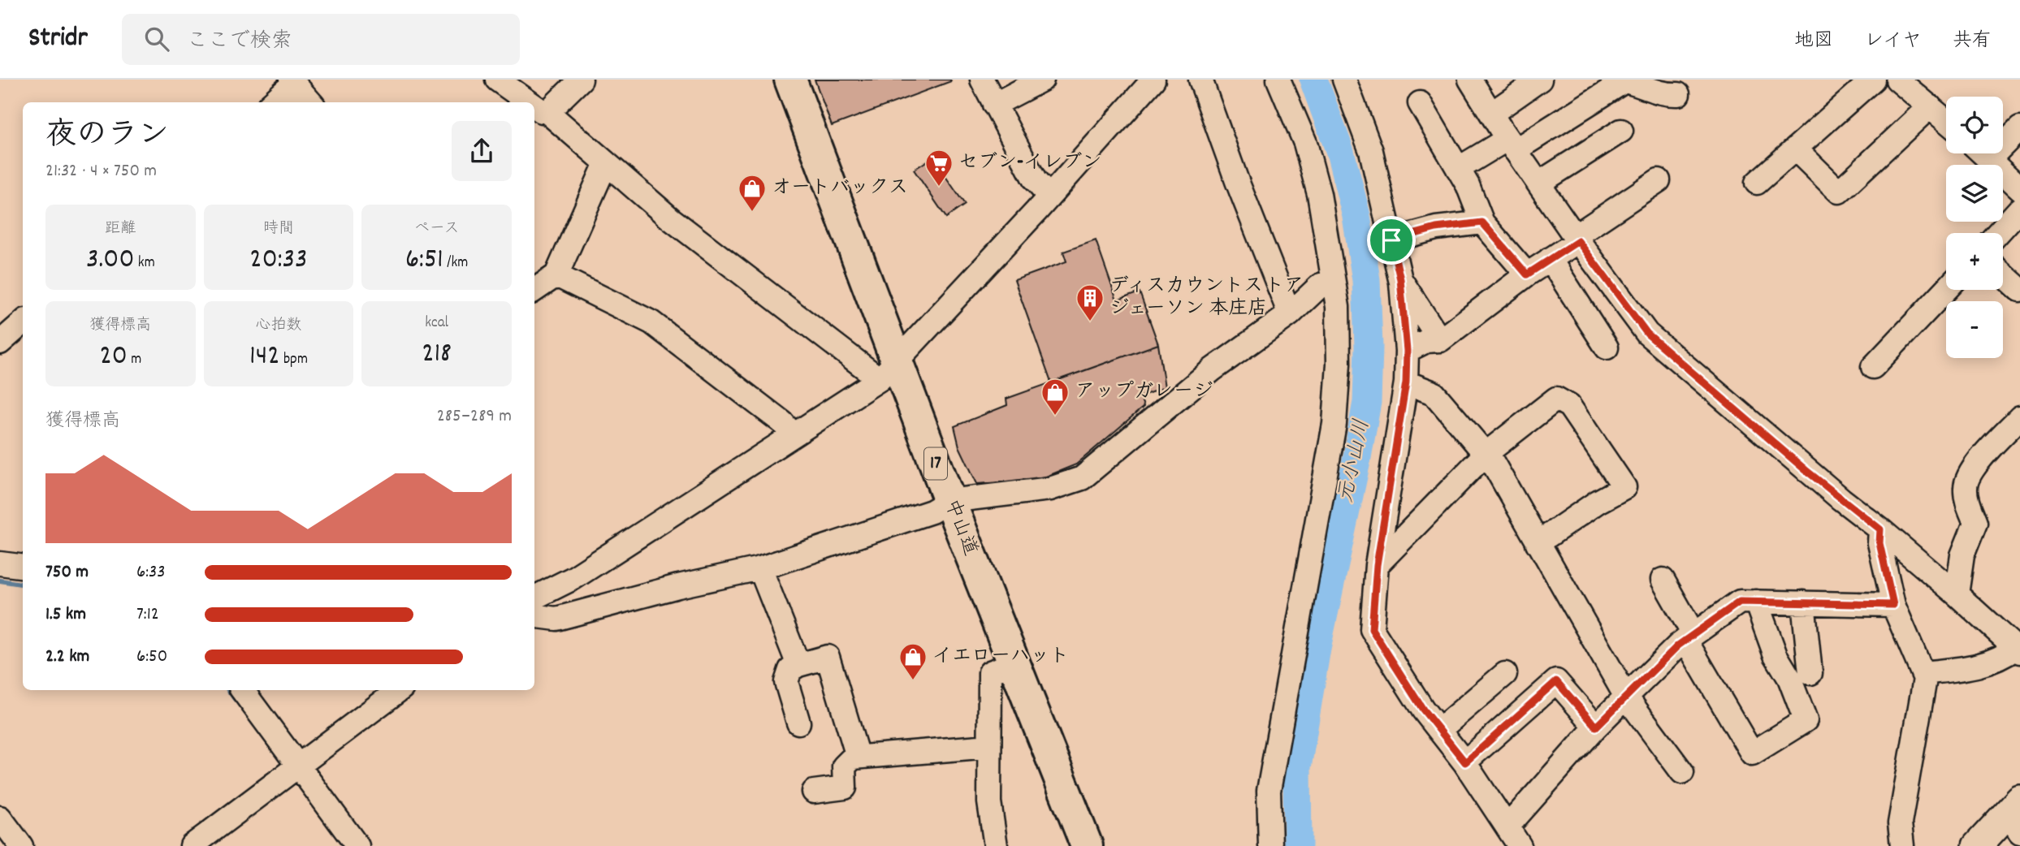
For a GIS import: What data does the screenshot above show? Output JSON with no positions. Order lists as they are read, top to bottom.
{
  "streets": {
    "highway": ["17", "中山道"]
  },
  "water": ["元小山川"],
  "places": {
    "supermarket": ["セブン-イレブン"],
    "shop": ["オートバックス", "アップガレージ", "イエローハット"],
    "building": ["ディスカウントストア ジェーソン 本庄店"]
  },
  "page": {
    "header": "Stridr",
    "search": "ここで検索",
    "nav": ["地図", "レイヤ", "共有"],
    "map_buttons": ["+", "−"],
    "heading": ["夜のラン", "21:32 · 4 × 750 m"],
    "stats": [
      ["距離", "3.00 km"],
      ["時間", "20:33"],
      ["ペース", "6:51 /km"],
      ["獲得標高", "20 m"],
      ["心拍数", "142 bpm"],
      ["kcal", "218"]
    ],
    "chart": ["獲得標高", "285–289 m"],
    "list": [
      {
        "name": "750 m",
        "note": "6:33"
      },
      {
        "name": "1.5 km",
        "note": "7:12"
      },
      {
        "name": "2.2 km",
        "note": "6:50"
      }
    ]
  }
}
